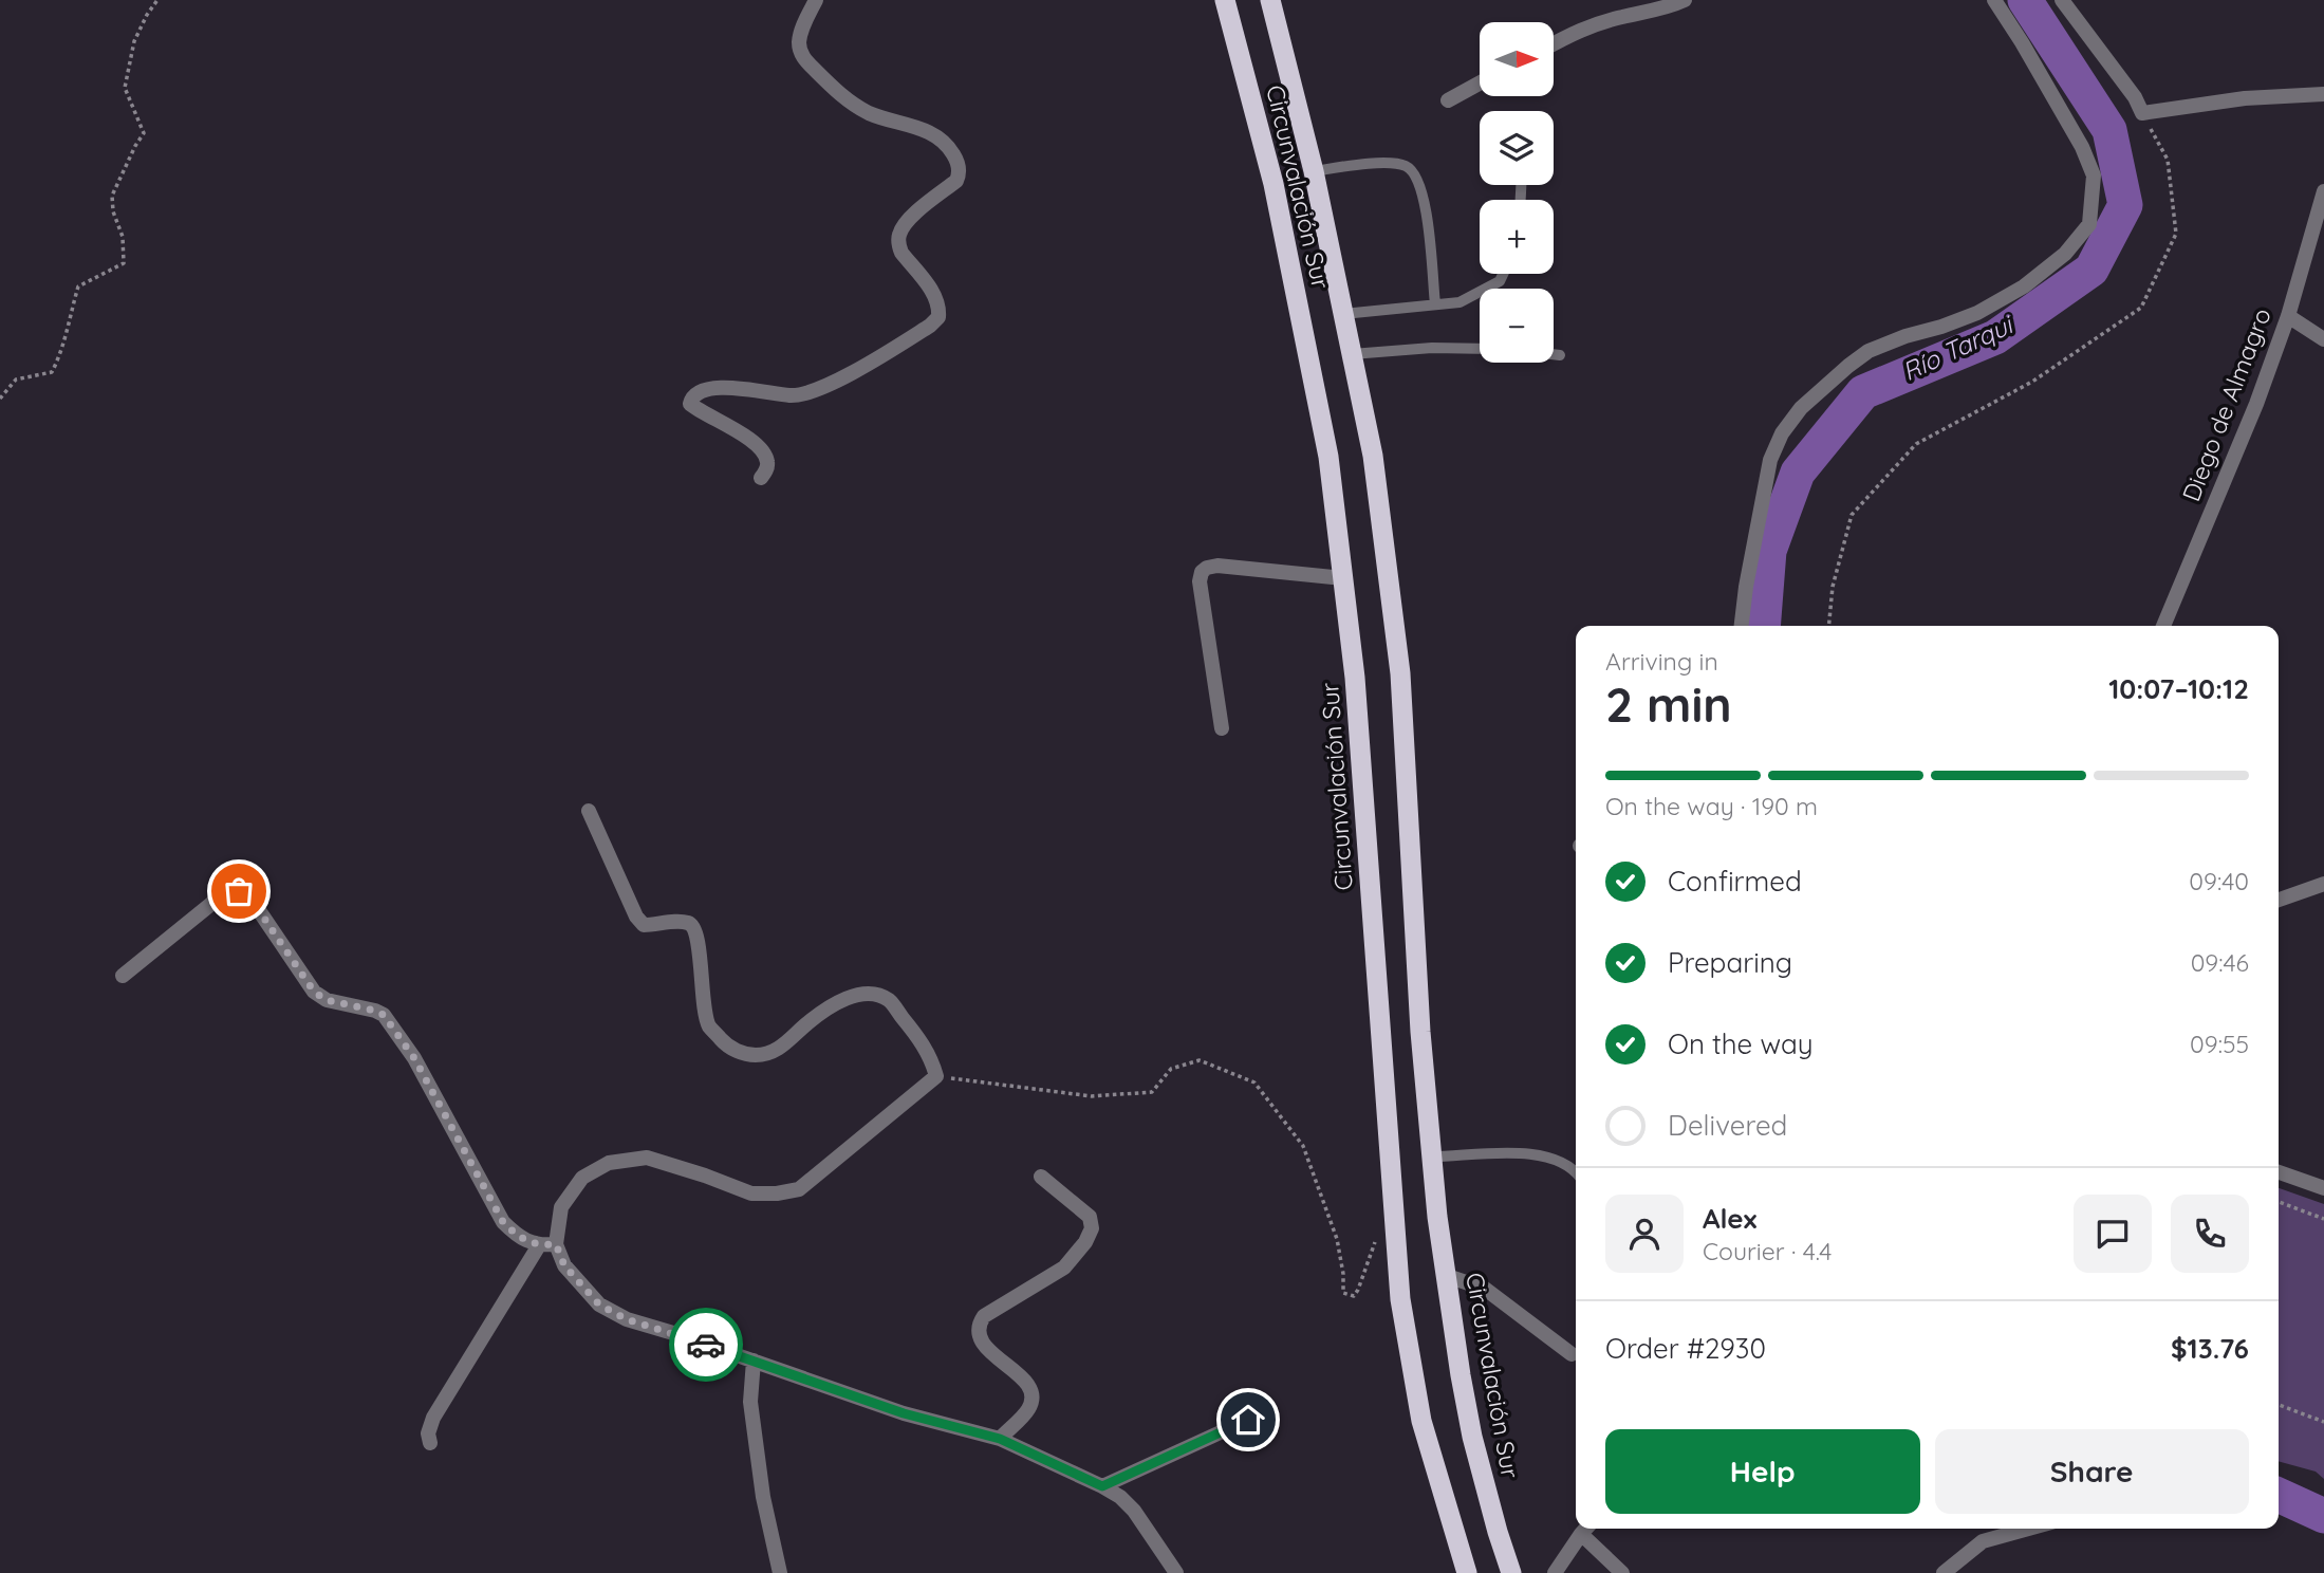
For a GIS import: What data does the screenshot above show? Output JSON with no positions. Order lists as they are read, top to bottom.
{
  "streets": {
    "highway": ["Circunvalación Sur"],
    "street": ["Diego de Almagro"]
  },
  "water": ["Río Tarqui"],
  "north": "right",
  "page": {
    "map_buttons": ["+", "−"],
    "heading": ["2 min", "Arriving in", "10:07–10:12"],
    "panel": [
      "Alex",
      "Courier · 4.4",
      "Order #2930",
      "$13.76"
    ],
    "bar": "On the way · 190 m",
    "list": [
      ["Confirmed", "09:40"],
      ["Preparing", "09:46"],
      ["On the way", "09:55"],
      "Delivered"
    ],
    "buttons": ["Help", "Share"]
  }
}
